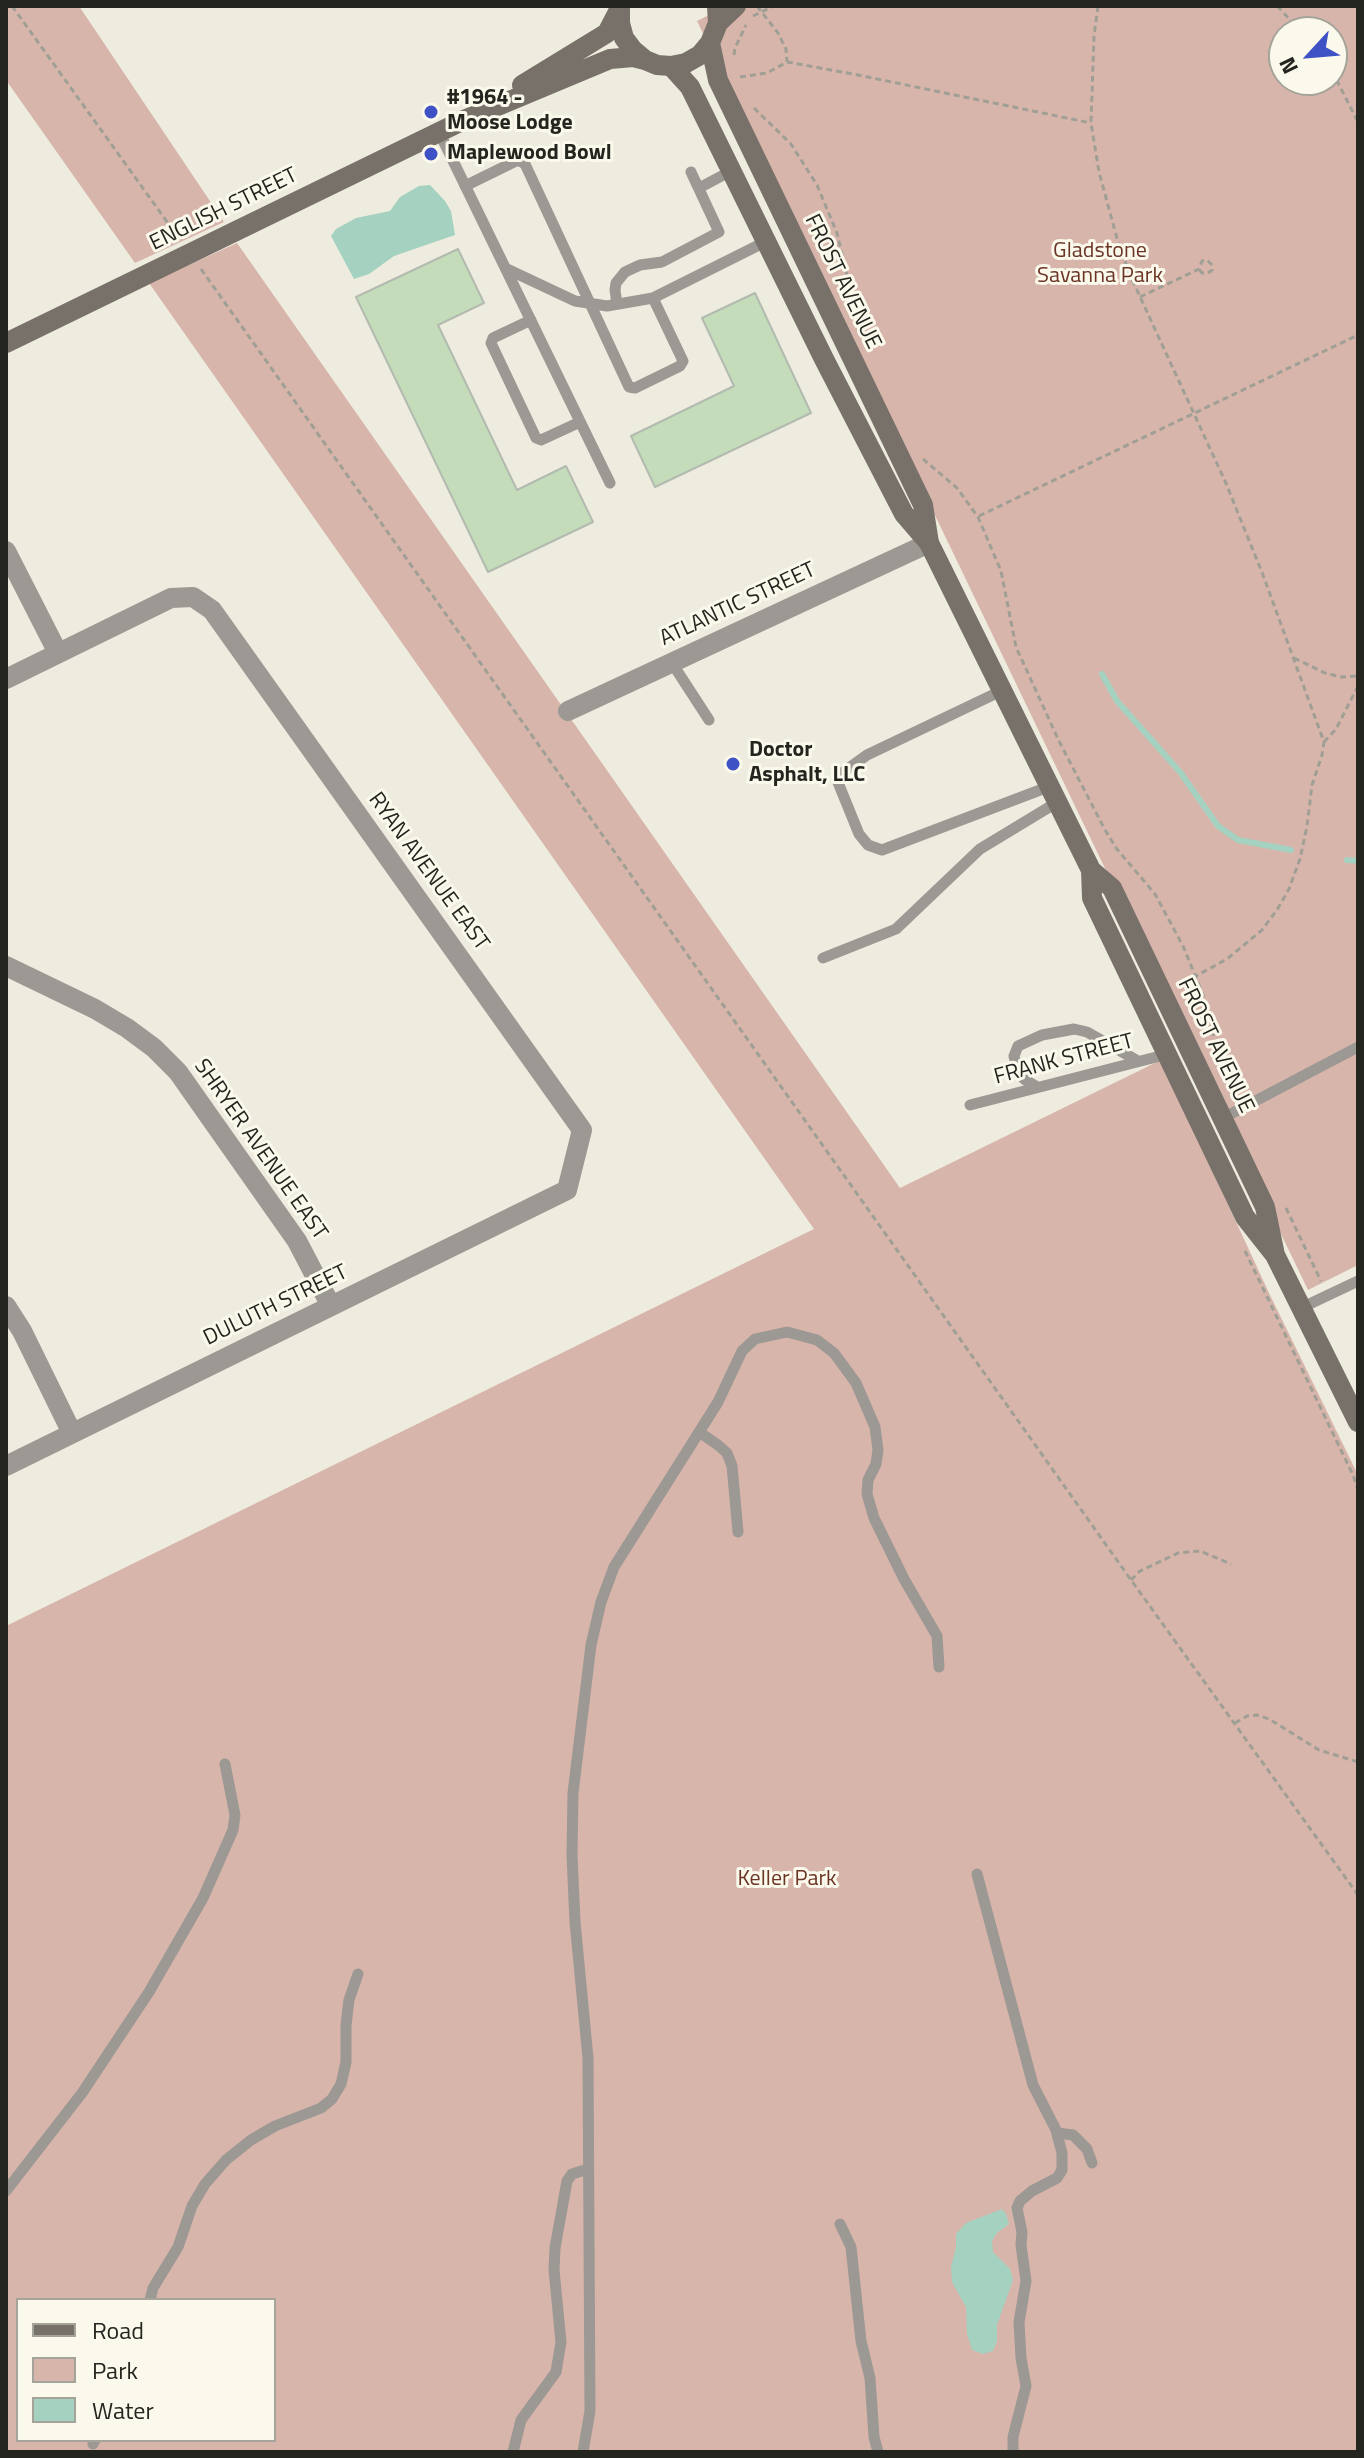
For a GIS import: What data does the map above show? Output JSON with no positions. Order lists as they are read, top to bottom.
{
  "streets": {
    "street": [
      "ENGLISH STREET",
      "FROST AVENUE",
      "ATLANTIC STREET",
      "RYAN AVENUE EAST",
      "SHRYER AVENUE EAST",
      "DULUTH STREET"
    ],
    "lane": ["FRANK STREET"]
  },
  "crossings": [
    ["ENGLISH STREET", "FROST AVENUE"],
    ["FROST AVENUE", "ATLANTIC STREET"],
    ["FROST AVENUE", "FRANK STREET"],
    ["RYAN AVENUE EAST", "DULUTH STREET"],
    ["SHRYER AVENUE EAST", "DULUTH STREET"]
  ],
  "parks": ["Gladstone Savanna Park", "Keller Park"],
  "places": ["#1964 - Moose Lodge", "Maplewood Bowl", "Doctor Asphalt, LLC"],
  "legend": ["Road", "Park", "Water"],
  "north": "bottom left"
}
